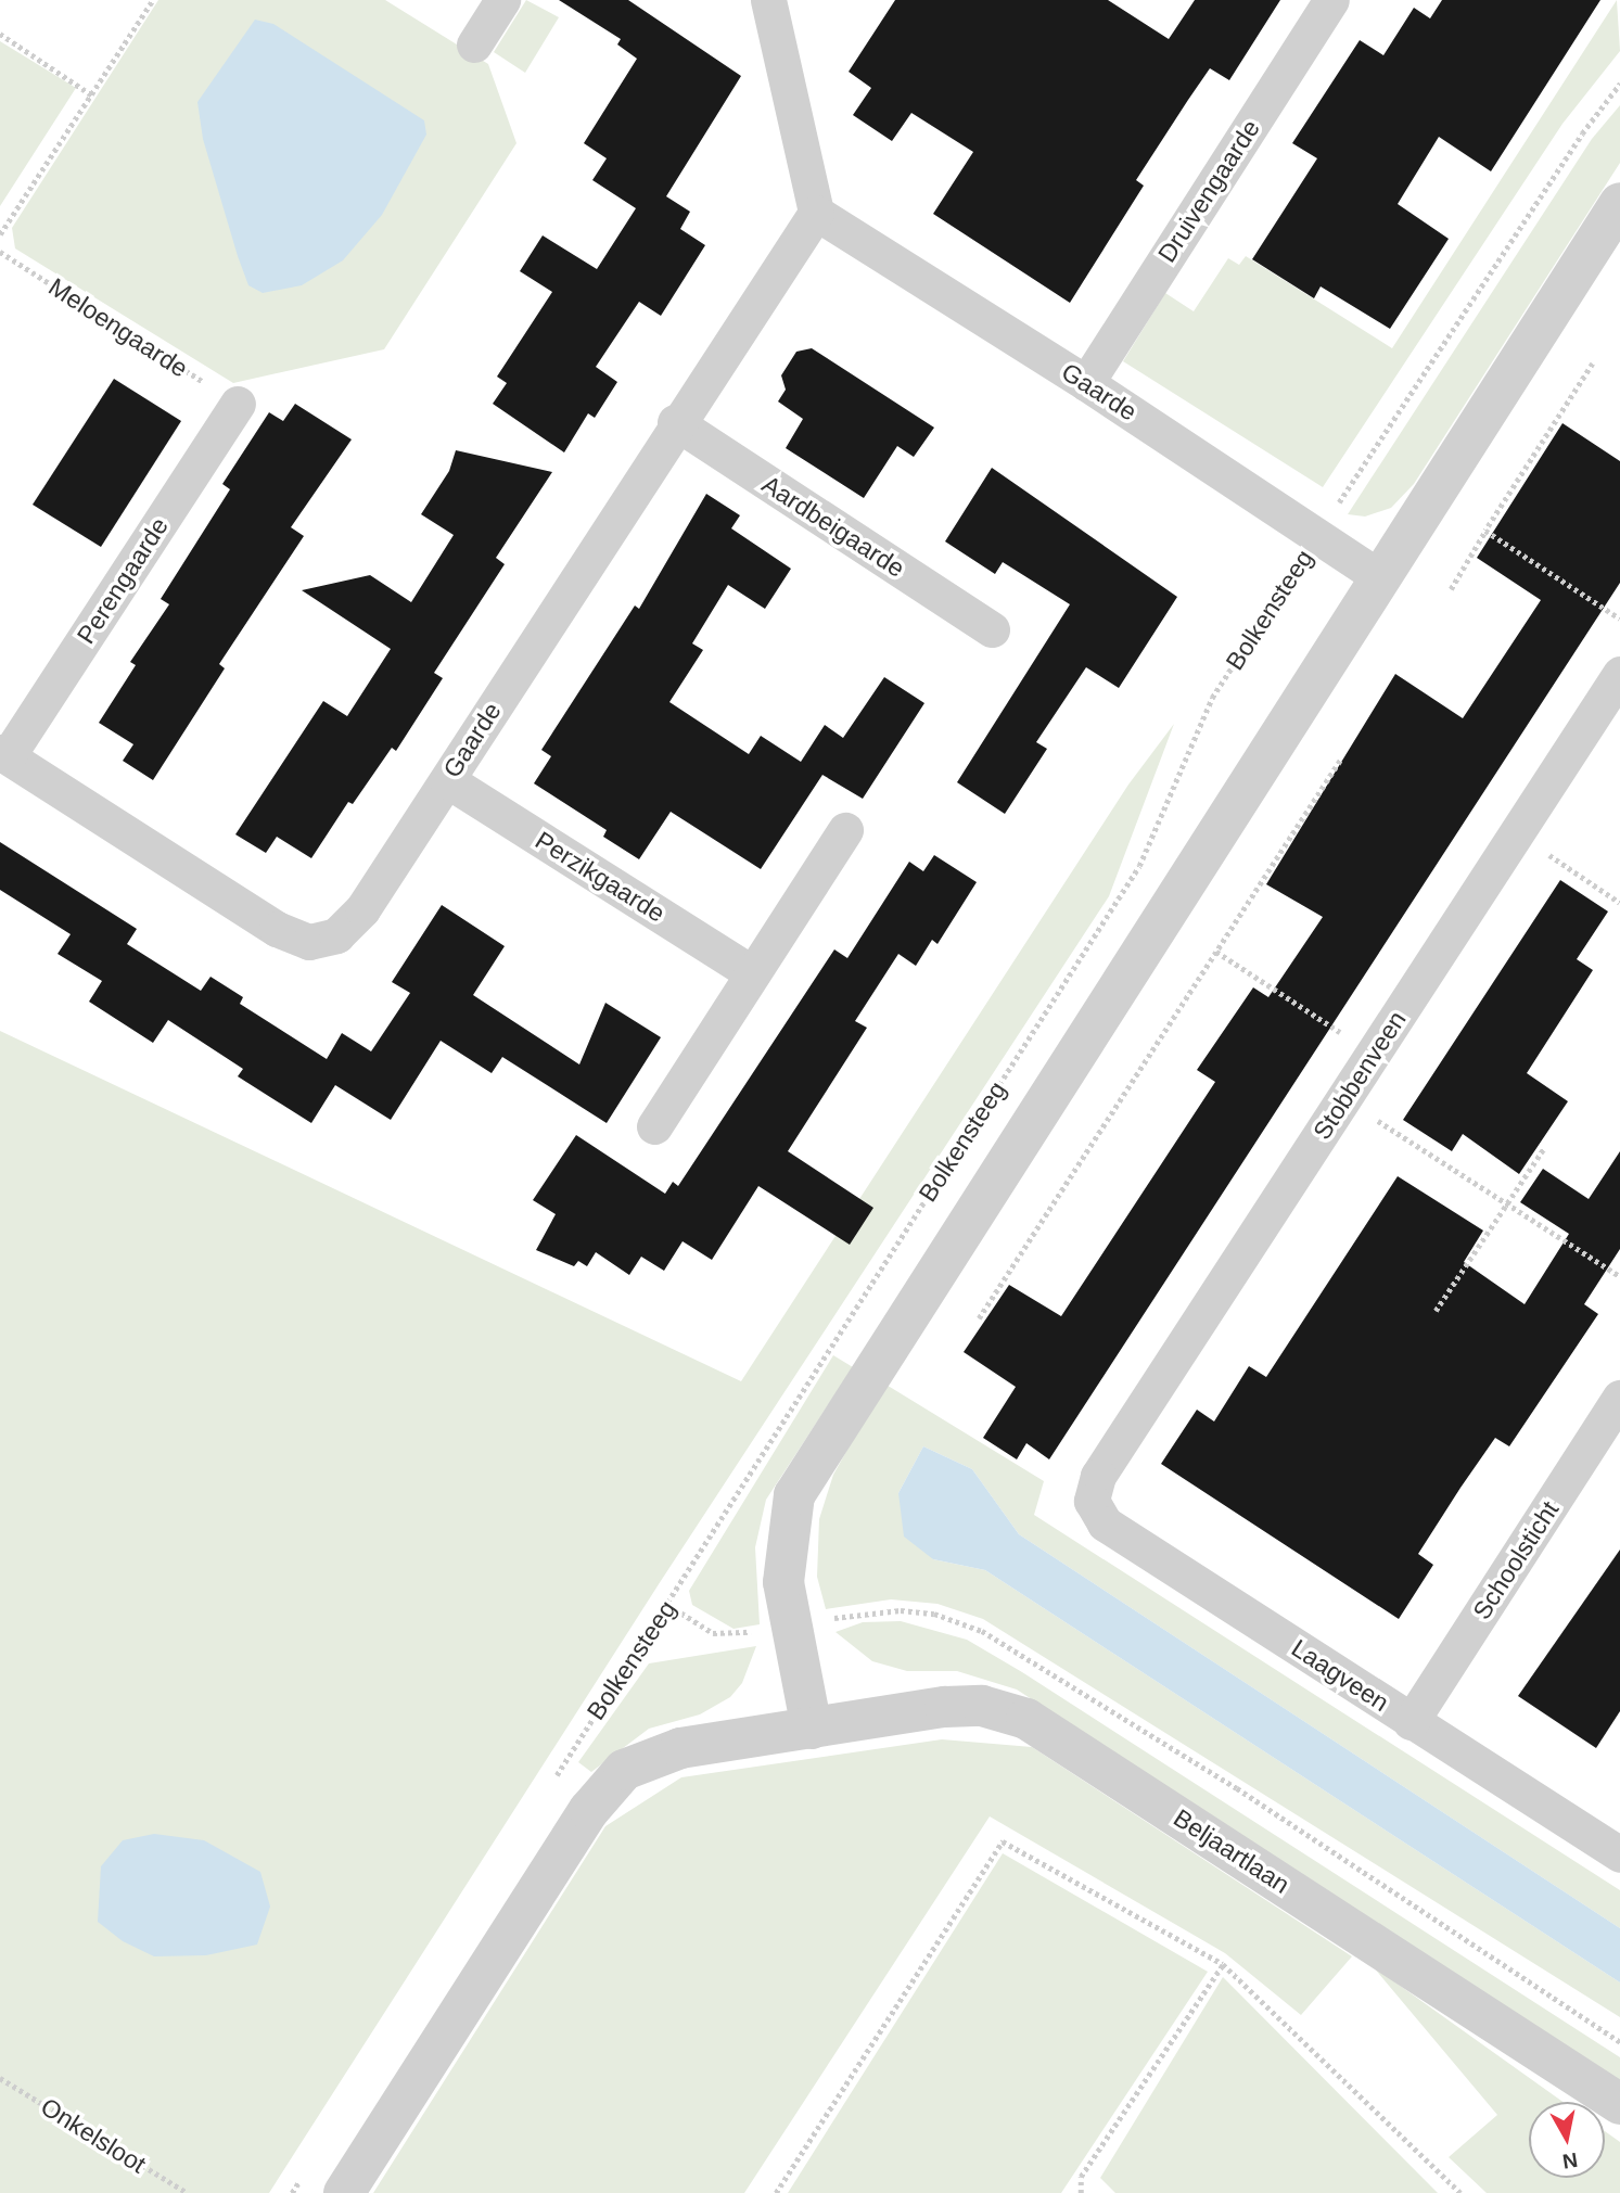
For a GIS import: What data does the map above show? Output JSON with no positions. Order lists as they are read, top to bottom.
{
  "streets": {
    "street": [
      "Druivengaarde",
      "Gaarde",
      "Aardbeigaarde",
      "Perengaarde",
      "Bolkensteeg",
      "Perzikgaarde",
      "Stobbenveen",
      "Schoolsticht",
      "Laagveen",
      "Beljaartlaan"
    ],
    "path": ["Meloengaarde", "Onkelsloot"]
  },
  "crossings": [
    ["Druivengaarde", "Gaarde"],
    ["Meloengaarde", "Perengaarde"],
    ["Gaarde", "Aardbeigaarde"],
    ["Gaarde", "Perengaarde"],
    ["Gaarde", "Bolkensteeg"],
    ["Gaarde", "Perzikgaarde"],
    ["Bolkensteeg", "Beljaartlaan"],
    ["Stobbenveen", "Laagveen"],
    ["Schoolsticht", "Laagveen"]
  ],
  "north": "bottom"
}
